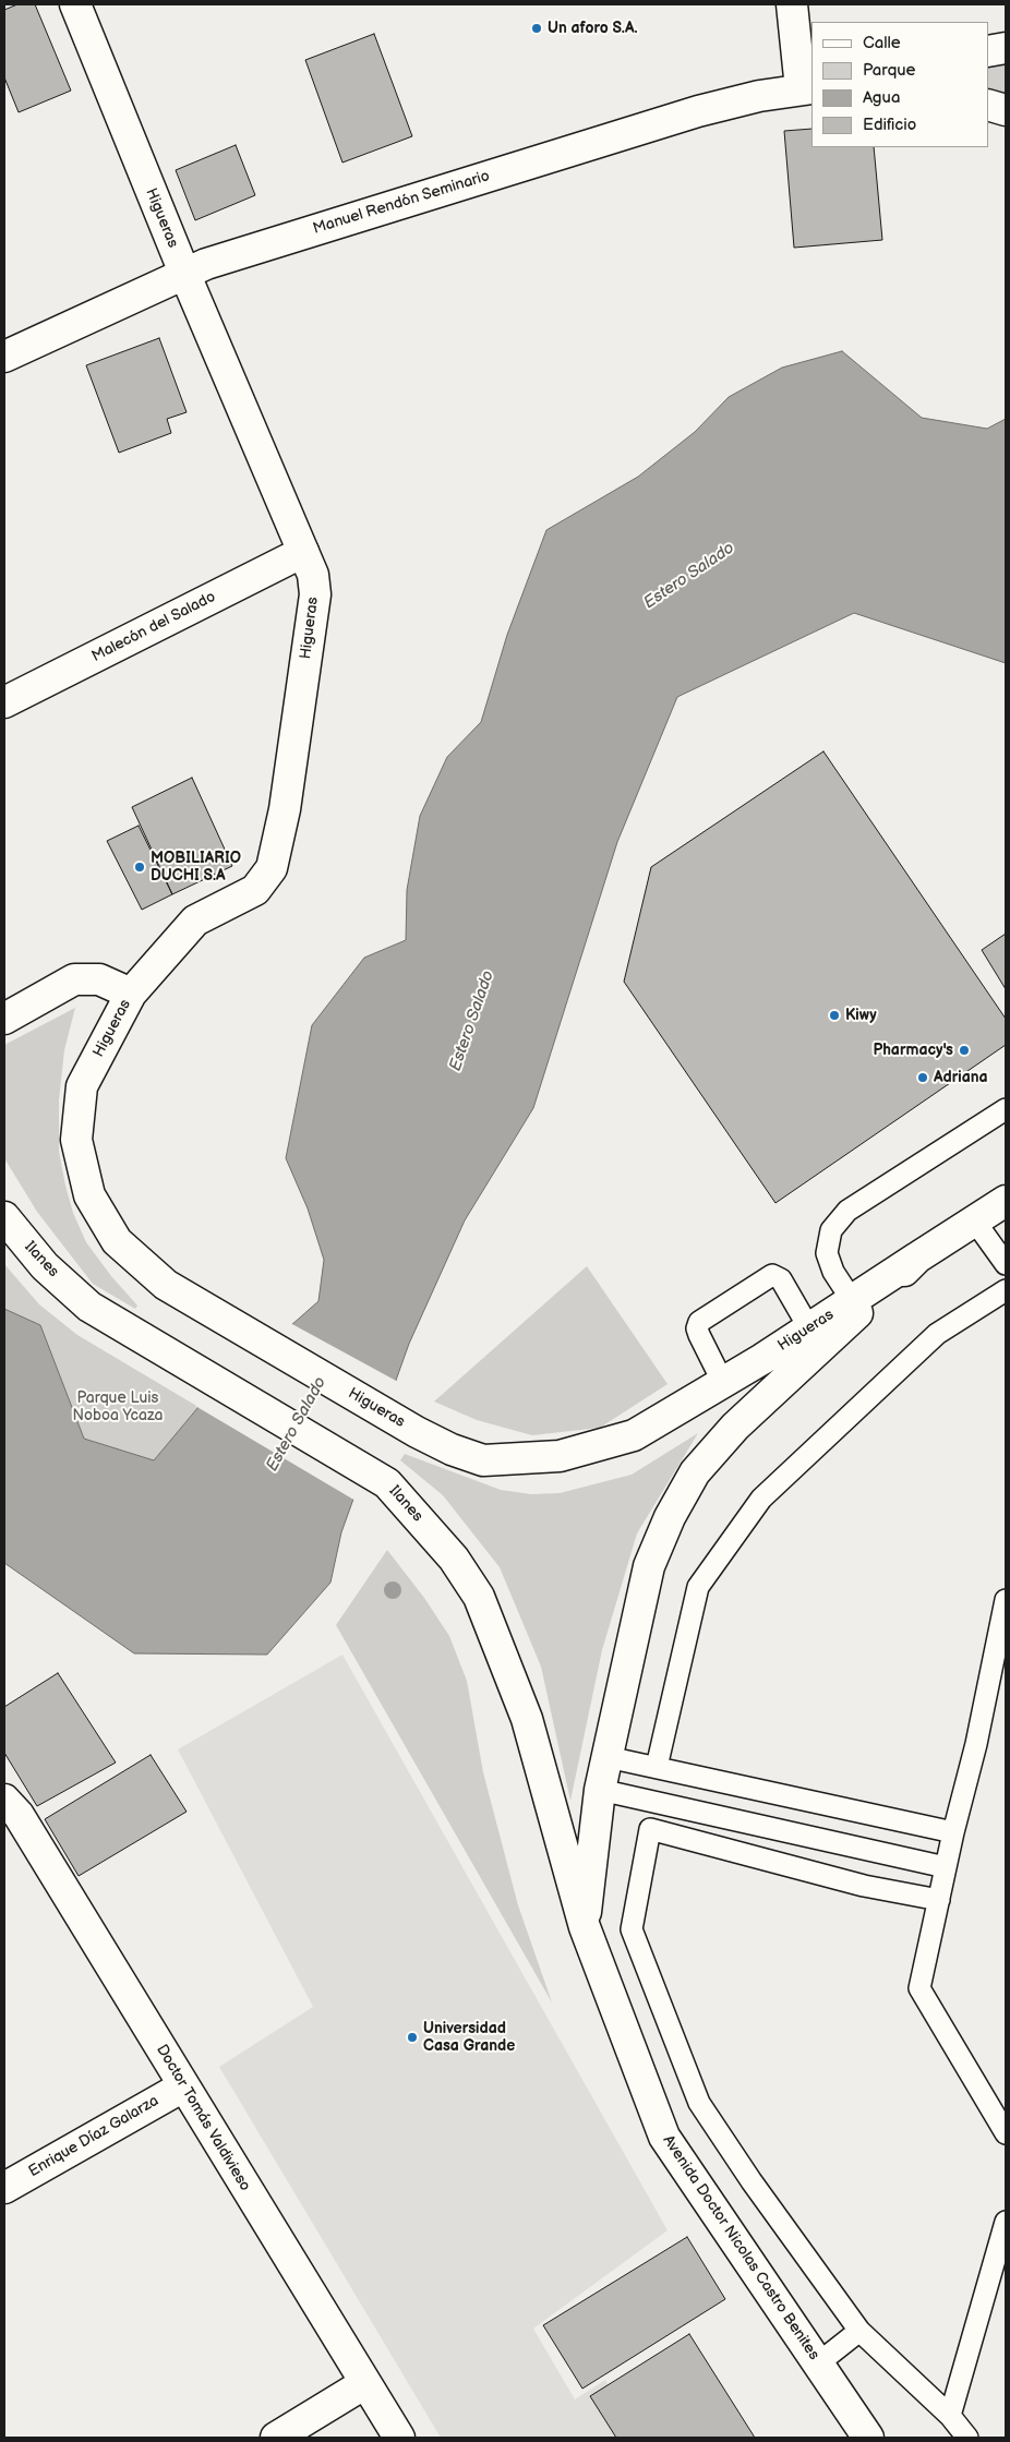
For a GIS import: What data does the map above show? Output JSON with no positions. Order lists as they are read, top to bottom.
{
  "streets": {
    "street": [
      "Manuel Rendón Seminario",
      "Higueras",
      "Malecón del Salado",
      "Ilanes",
      "Doctor Tomás Valdivieso",
      "Enrique Díaz Galarza",
      "Avenida Doctor Nicolas Castro Benites"
    ]
  },
  "crossings": [
    ["Manuel Rendón Seminario", "Higueras"],
    ["Higueras", "Malecón del Salado"],
    ["Ilanes", "Avenida Doctor Nicolas Castro Benites"],
    ["Doctor Tomás Valdivieso", "Enrique Díaz Galarza"]
  ],
  "water": ["Estero Salado"],
  "parks": ["Parque Luis Noboa Ycaza"],
  "places": [
    "Un aforo S.A.",
    "MOBILIARIO DUCHI S.A",
    "Kiwy",
    "Pharmacy's",
    "Adriana",
    "Universidad Casa Grande"
  ],
  "legend": [
    "Calle",
    "Parque",
    "Agua",
    "Edificio"
  ]
}
